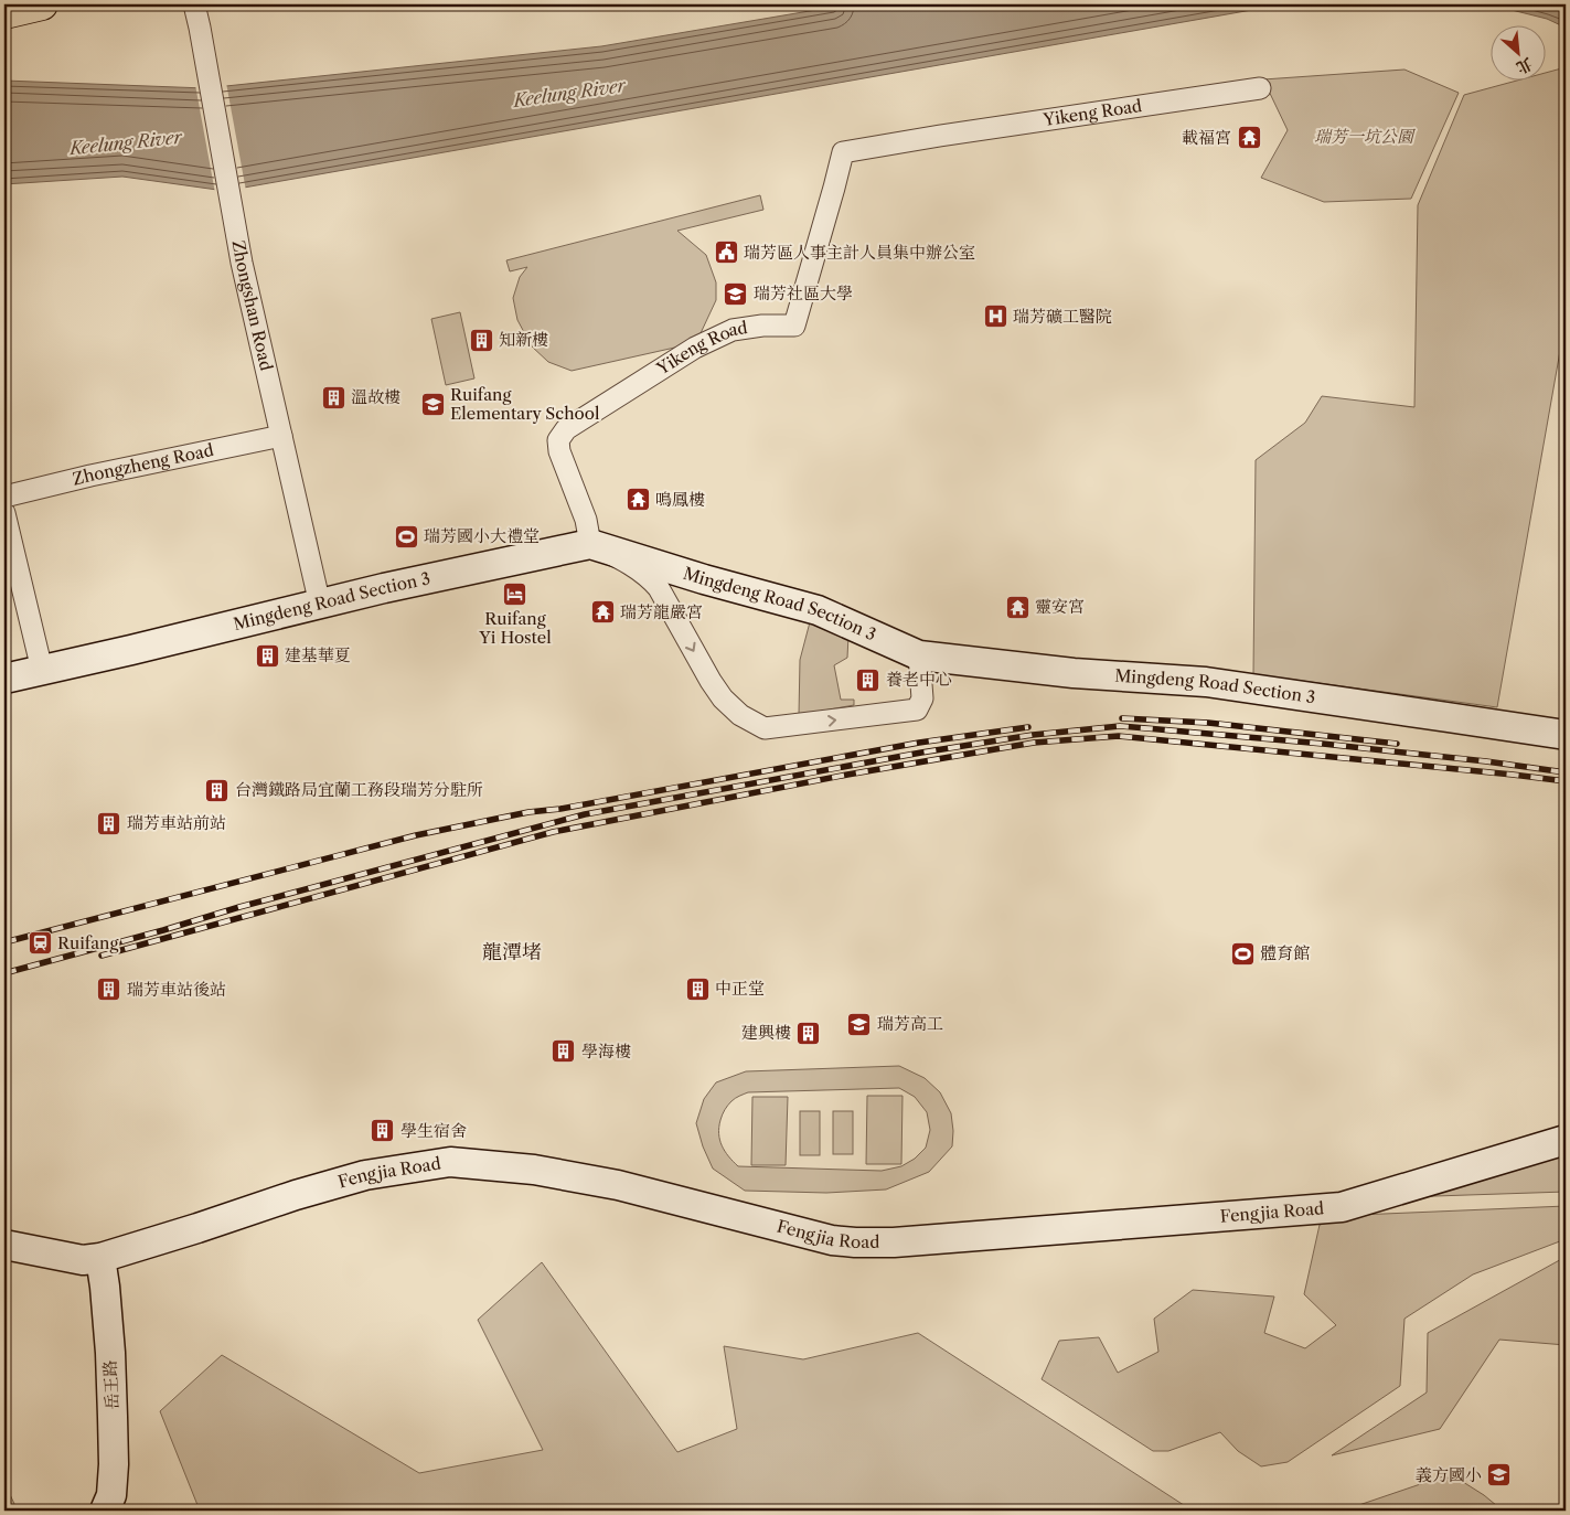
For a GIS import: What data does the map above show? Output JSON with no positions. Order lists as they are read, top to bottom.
{
  "streets": {
    "street": [
      "Yikeng Road",
      "Zhongshan Road",
      "Zhongzheng Road",
      "Mingdeng Road Section 3",
      "Fengjia Road",
      "岳王路"
    ]
  },
  "crossings": [
    ["Yikeng Road", "Mingdeng Road Section 3"],
    ["Zhongshan Road", "Zhongzheng Road"],
    ["Zhongshan Road", "Mingdeng Road Section 3"],
    ["Fengjia Road", "岳王路"]
  ],
  "districts": ["龍潭堵"],
  "water": ["Keelung River"],
  "parks": ["瑞芳一坑公園"],
  "places": {
    "temple": [
      "載福宮",
      "鳴鳳樓",
      "靈安宮",
      "瑞芳龍嚴宮"
    ],
    "public building": ["瑞芳區人事主計人員集中辦公室"],
    "school or university": [
      "瑞芳社區大學",
      "Ruifang Elementary School",
      "瑞芳高工",
      "義方國小"
    ],
    "hospital": ["瑞芳礦工醫院"],
    "building": [
      "知新樓",
      "溫故樓",
      "建基華夏",
      "養老中心",
      "台灣鐵路局宜蘭工務段瑞芳分駐所",
      "瑞芳車站前站",
      "中正堂",
      "瑞芳車站後站",
      "建興樓",
      "學海樓",
      "學生宿舍"
    ],
    "sports": ["瑞芳國小大禮堂", "體育館"],
    "hotel": ["Ruifang Yi Hostel"],
    "station": ["Ruifang"]
  },
  "north": "bottom right"
}
